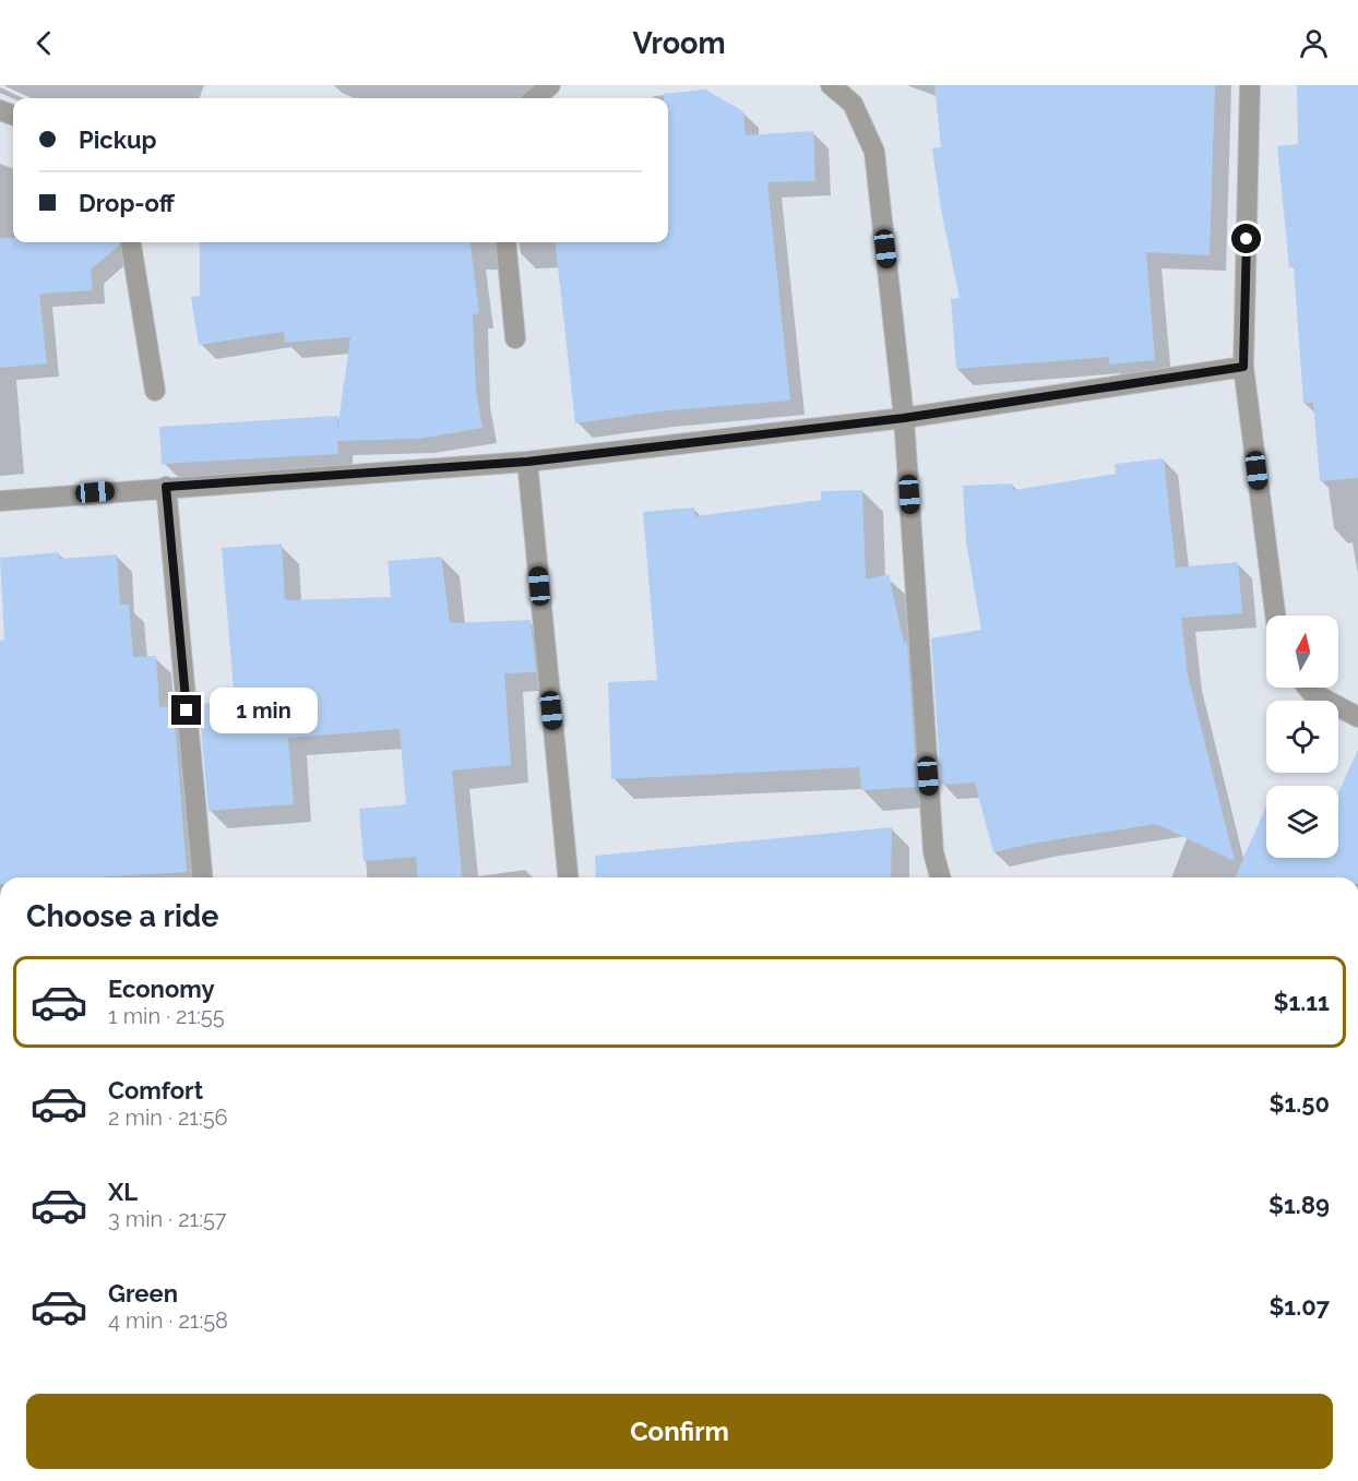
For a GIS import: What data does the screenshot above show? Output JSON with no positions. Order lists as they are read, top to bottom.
{
  "north": "top",
  "page": {
    "header": "Vroom",
    "banner": ["Pickup", "Drop-off"],
    "bubble": "1 min",
    "heading": "Choose a ride",
    "list": [
      {
        "name": "Economy",
        "note": "1 min · 21:55",
        "value": "$1.11"
      },
      {
        "name": "Comfort",
        "note": "2 min · 21:56",
        "value": "$1.50"
      },
      {
        "name": "XL",
        "note": "3 min · 21:57",
        "value": "$1.89"
      },
      {
        "name": "Green",
        "note": "4 min · 21:58",
        "value": "$1.07"
      }
    ],
    "buttons": "Confirm"
  }
}
